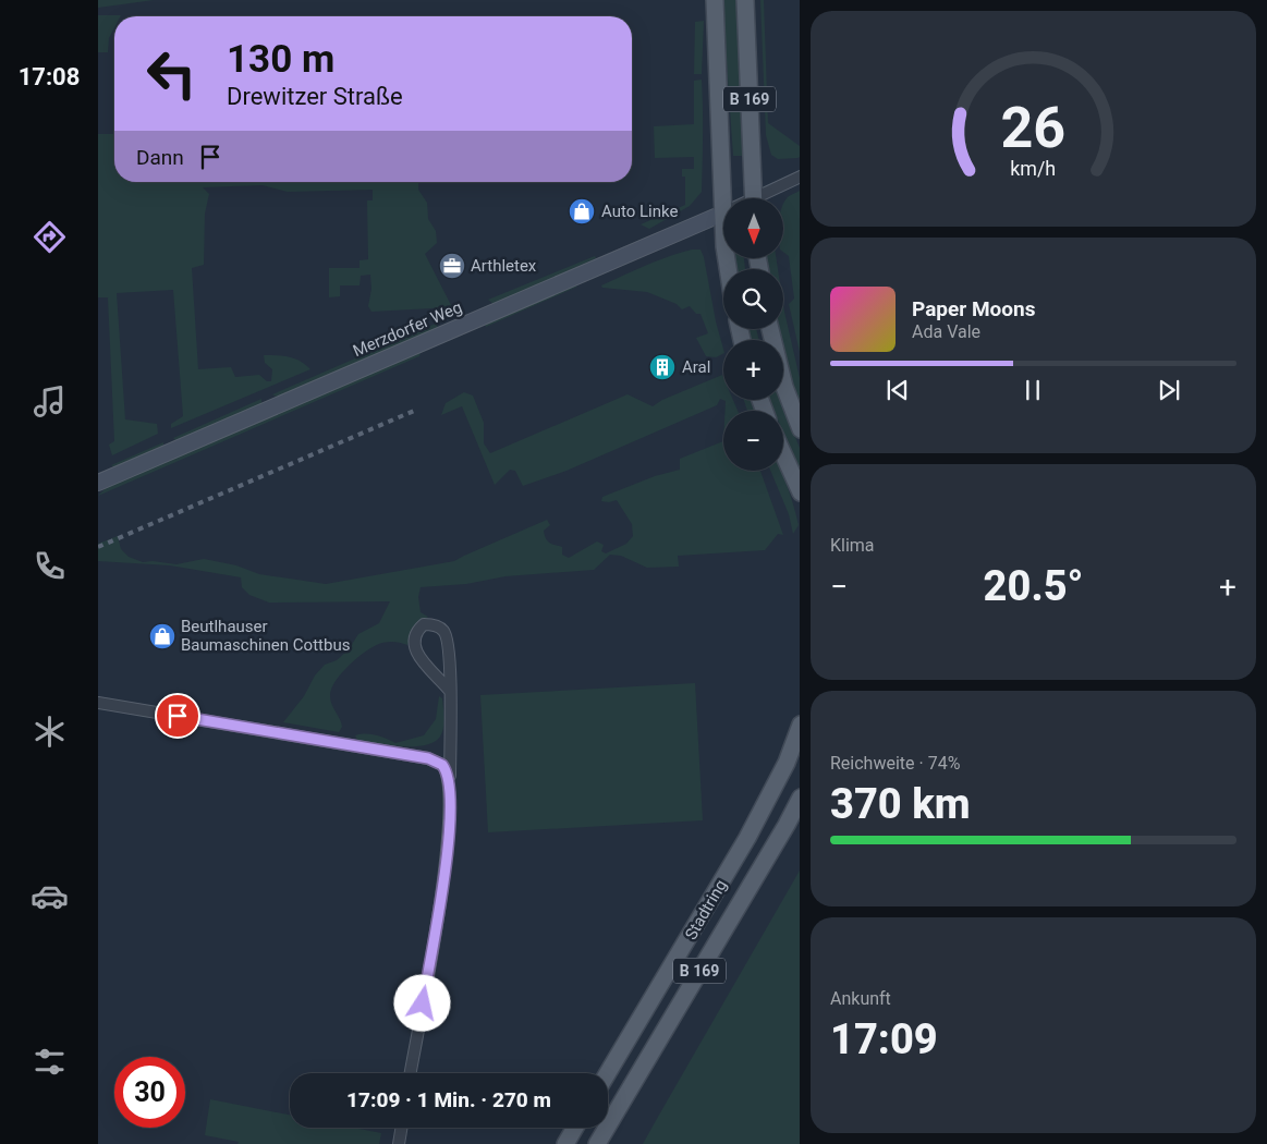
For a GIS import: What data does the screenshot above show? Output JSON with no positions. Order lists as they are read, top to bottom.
{
  "streets": {
    "main road": ["B 169", "Stadtring"],
    "street": ["Merzdorfer Weg"]
  },
  "places": {
    "shop": ["Auto Linke", "Beutlhauser Baumaschinen Cottbus"],
    "office": ["Arthletex"],
    "building": ["Aral"]
  },
  "north": "bottom",
  "page": {
    "tabs": "17:08",
    "turn": ["130 m", "Drewitzer Straße"],
    "then": "Dann",
    "map_buttons": ["+", "−"],
    "song": ["Paper Moons", "Ada Vale"],
    "tile": [
      "Klima",
      ["Reichweite · 74%", "370 km"],
      ["Ankunft", "17:09"]
    ],
    "heat": ["−", "20.5°", "+"],
    "limit": "30",
    "trip": "17:09 · 1 Min. · 270 m",
    "gauge": ["26", "km/h"]
  }
}
